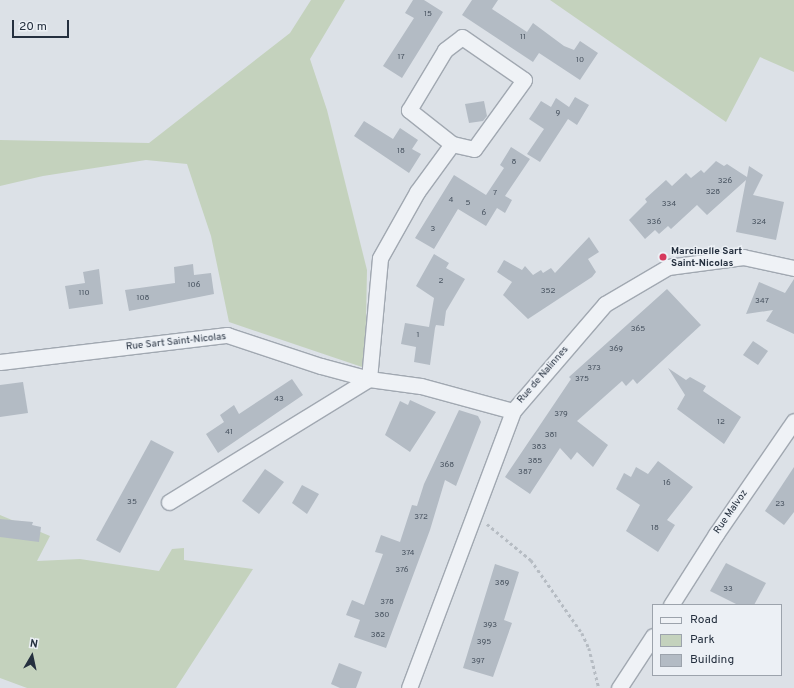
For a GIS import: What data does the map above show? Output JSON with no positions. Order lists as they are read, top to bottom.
{
  "streets": {
    "street": ["Rue Sart Saint-Nicolas", "Rue de Nalinnes", "Rue Malvoz"]
  },
  "crossings": [
    ["Rue Sart Saint-Nicolas", "Rue de Nalinnes"]
  ],
  "places": ["Marcinelle Sart Saint-Nicolas"],
  "house_numbers": [
    "15",
    "11",
    "17",
    "10",
    "9",
    "18",
    "8",
    "326",
    "328",
    "7",
    "4",
    "5",
    "334",
    "6",
    "336",
    "324",
    "3",
    "2",
    "106",
    "352",
    "110",
    "108",
    "347",
    "365",
    "1",
    "369",
    "373",
    "375",
    "43",
    "379",
    "12",
    "41",
    "381",
    "383",
    "385",
    "368",
    "387",
    "16",
    "35",
    "23",
    "372",
    "18",
    "374",
    "376",
    "389",
    "33",
    "378",
    "380",
    "393",
    "382",
    "395",
    "397"
  ],
  "legend": ["Road", "Park", "Building"],
  "scale_bar": "20 m",
  "north": "top"
}
